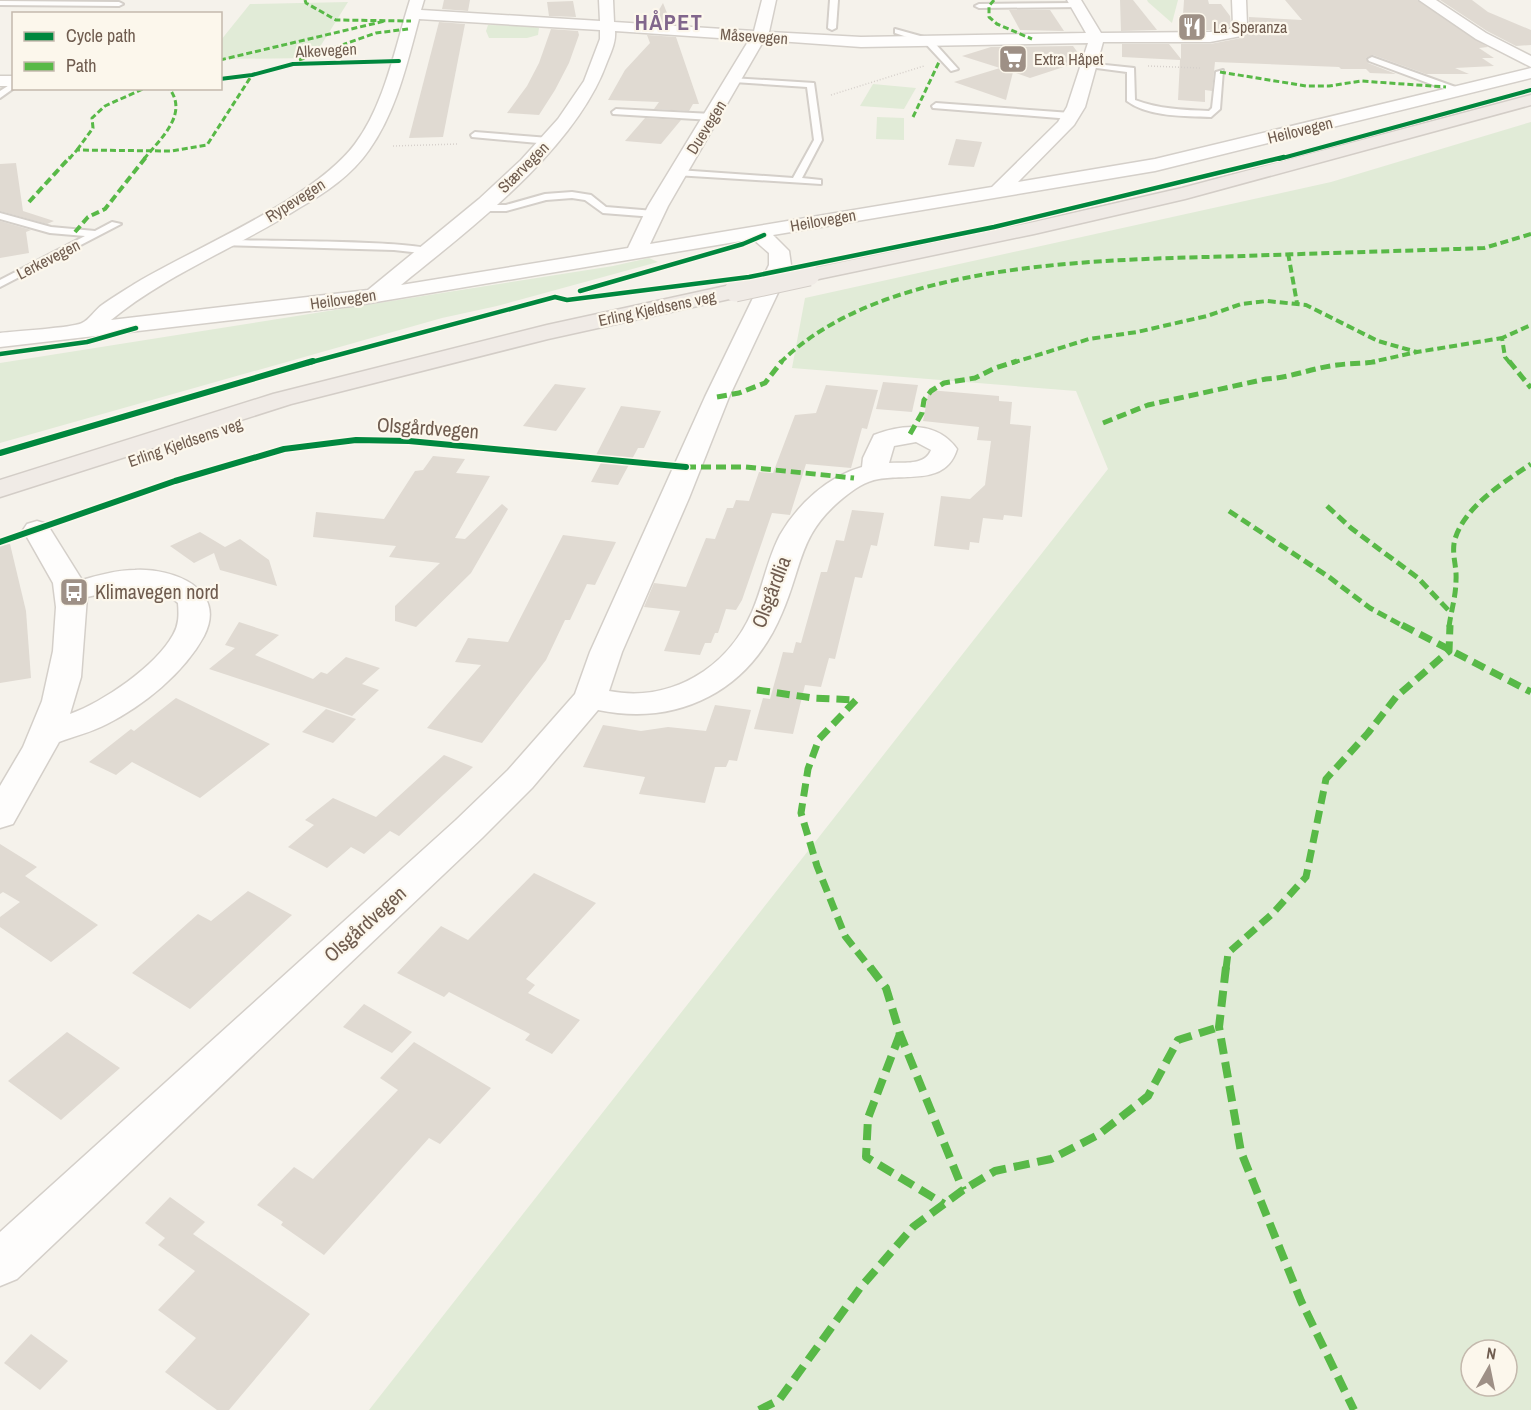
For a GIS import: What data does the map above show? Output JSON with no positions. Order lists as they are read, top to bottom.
{
  "streets": {
    "highway": ["Erling Kjeldsens veg"],
    "street": [
      "Måsevegen",
      "Duevegen",
      "Heilovegen",
      "Stærvegen",
      "Rypevegen",
      "Olsgårdvegen",
      "Olsgårdlia"
    ],
    "lane": ["Lerkevegen"],
    "cycle path": ["Alkevegen"]
  },
  "crossings": [
    ["Måsevegen", "Duevegen"],
    ["Måsevegen", "Stærvegen"],
    ["Måsevegen", "Rypevegen"],
    ["Duevegen", "Heilovegen"],
    ["Heilovegen", "Stærvegen"],
    ["Heilovegen", "Rypevegen"],
    ["Heilovegen", "Olsgårdvegen"],
    ["Olsgårdvegen", "Olsgårdlia"]
  ],
  "districts": ["HÅPET"],
  "places": {
    "restaurant": ["La Speranza"],
    "supermarket": ["Extra Håpet"],
    "bus stop": ["Klimavegen nord"]
  },
  "legend": ["Cycle path", "Path"],
  "north": "top"
}
